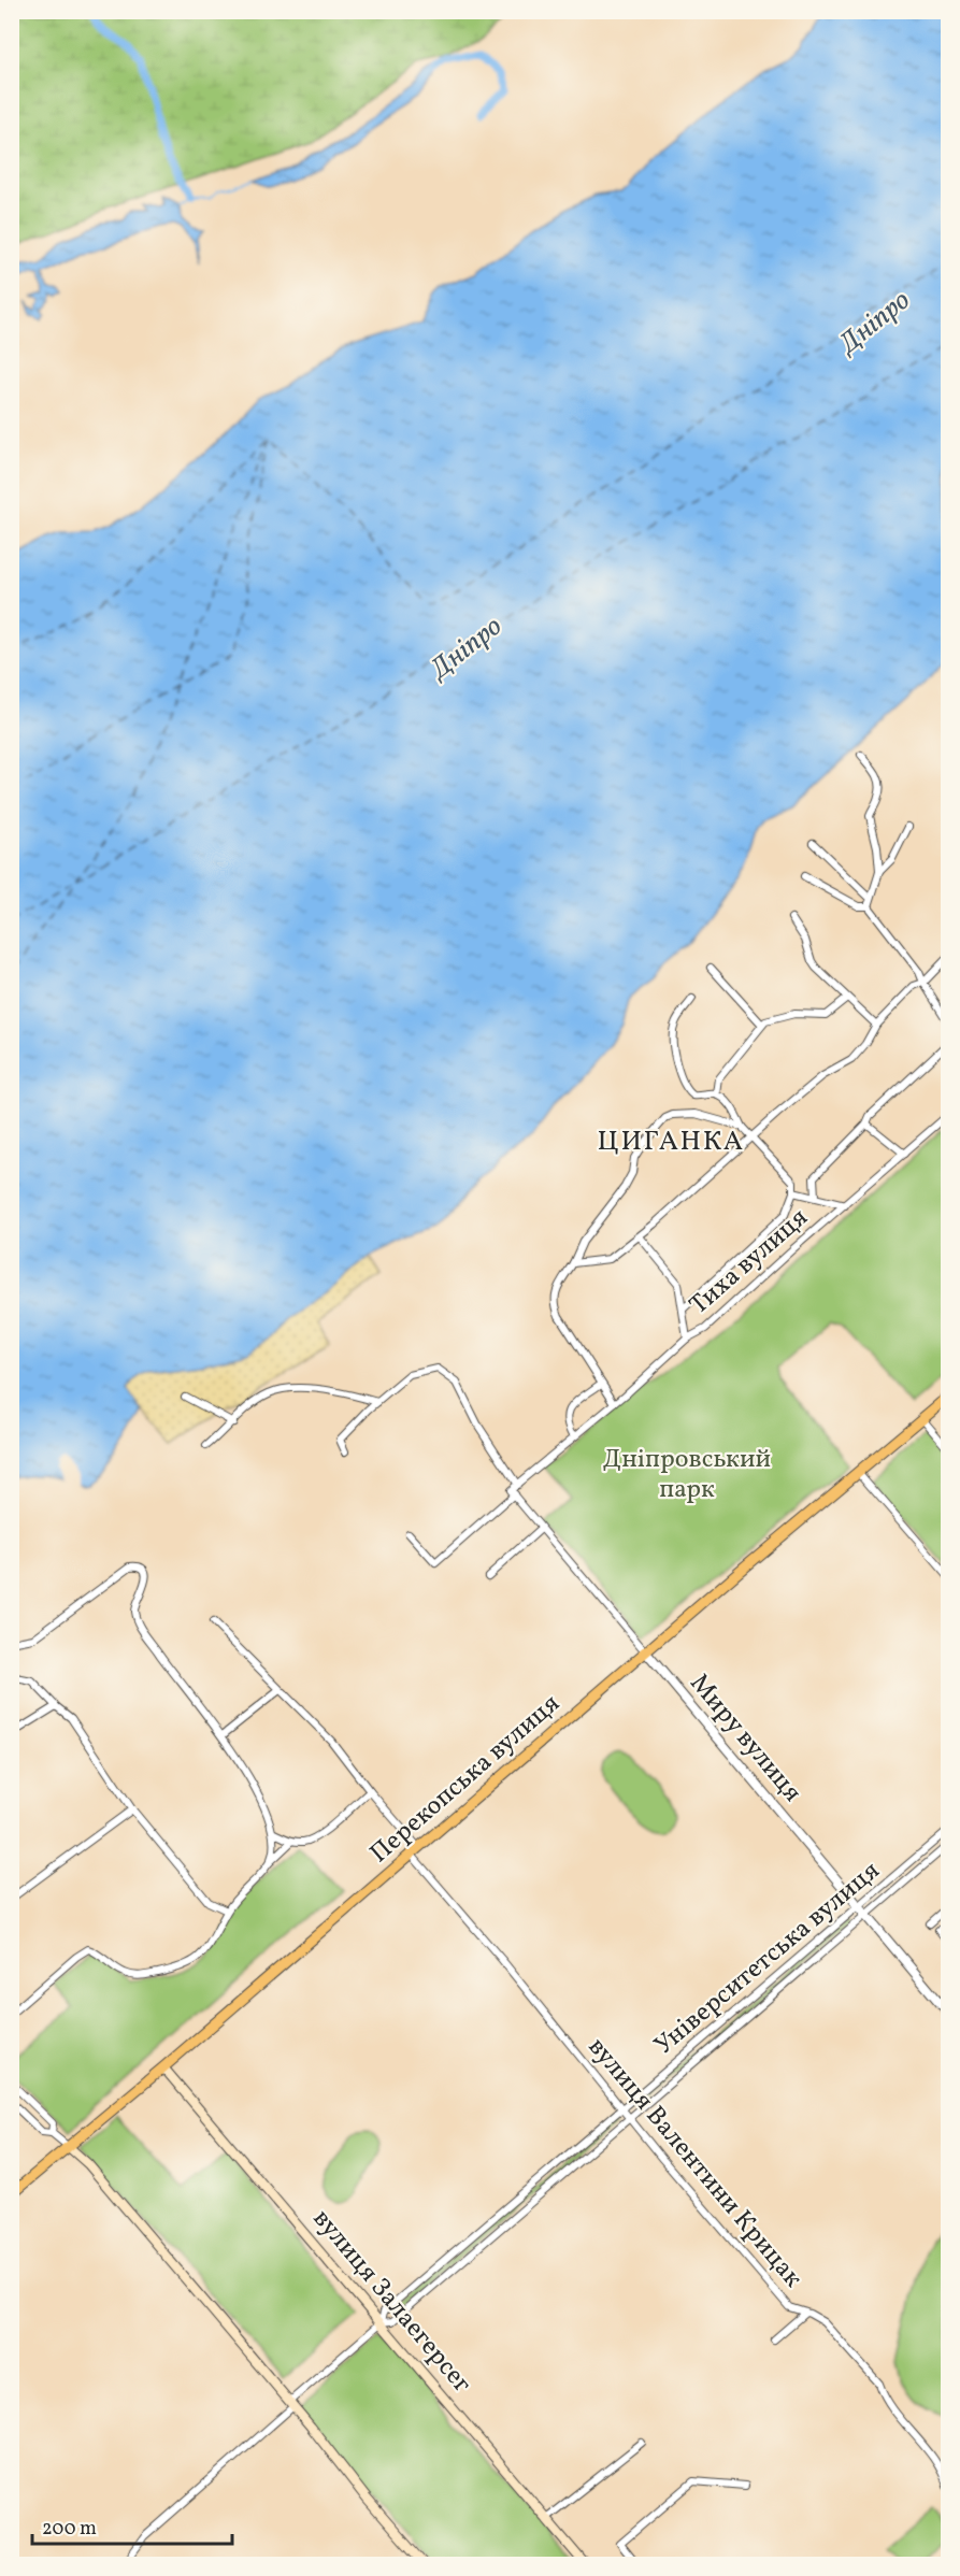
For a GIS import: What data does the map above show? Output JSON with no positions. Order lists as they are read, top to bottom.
{
  "streets": {
    "main road": ["Перекопська вулиця", "вулиця Залаегерсег"],
    "street": [
      "Тиха вулиця",
      "Миру вулиця",
      "Університетська вулиця",
      "вулиця Валентини Крицак"
    ]
  },
  "crossings": [
    ["Тиха вулиця", "Миру вулиця"],
    ["Миру вулиця", "Перекопська вулиця"],
    ["Миру вулиця", "Університетська вулиця"],
    ["Перекопська вулиця", "вулиця Валентини Крицак"],
    ["Перекопська вулиця", "вулиця Залаегерсег"],
    ["Університетська вулиця", "вулиця Валентини Крицак"],
    ["Університетська вулиця", "вулиця Залаегерсег"]
  ],
  "districts": ["ЦИГАНКА"],
  "water": ["Дніпро"],
  "parks": ["Дніпровський парк"],
  "scale_bar": "200 m"
}
